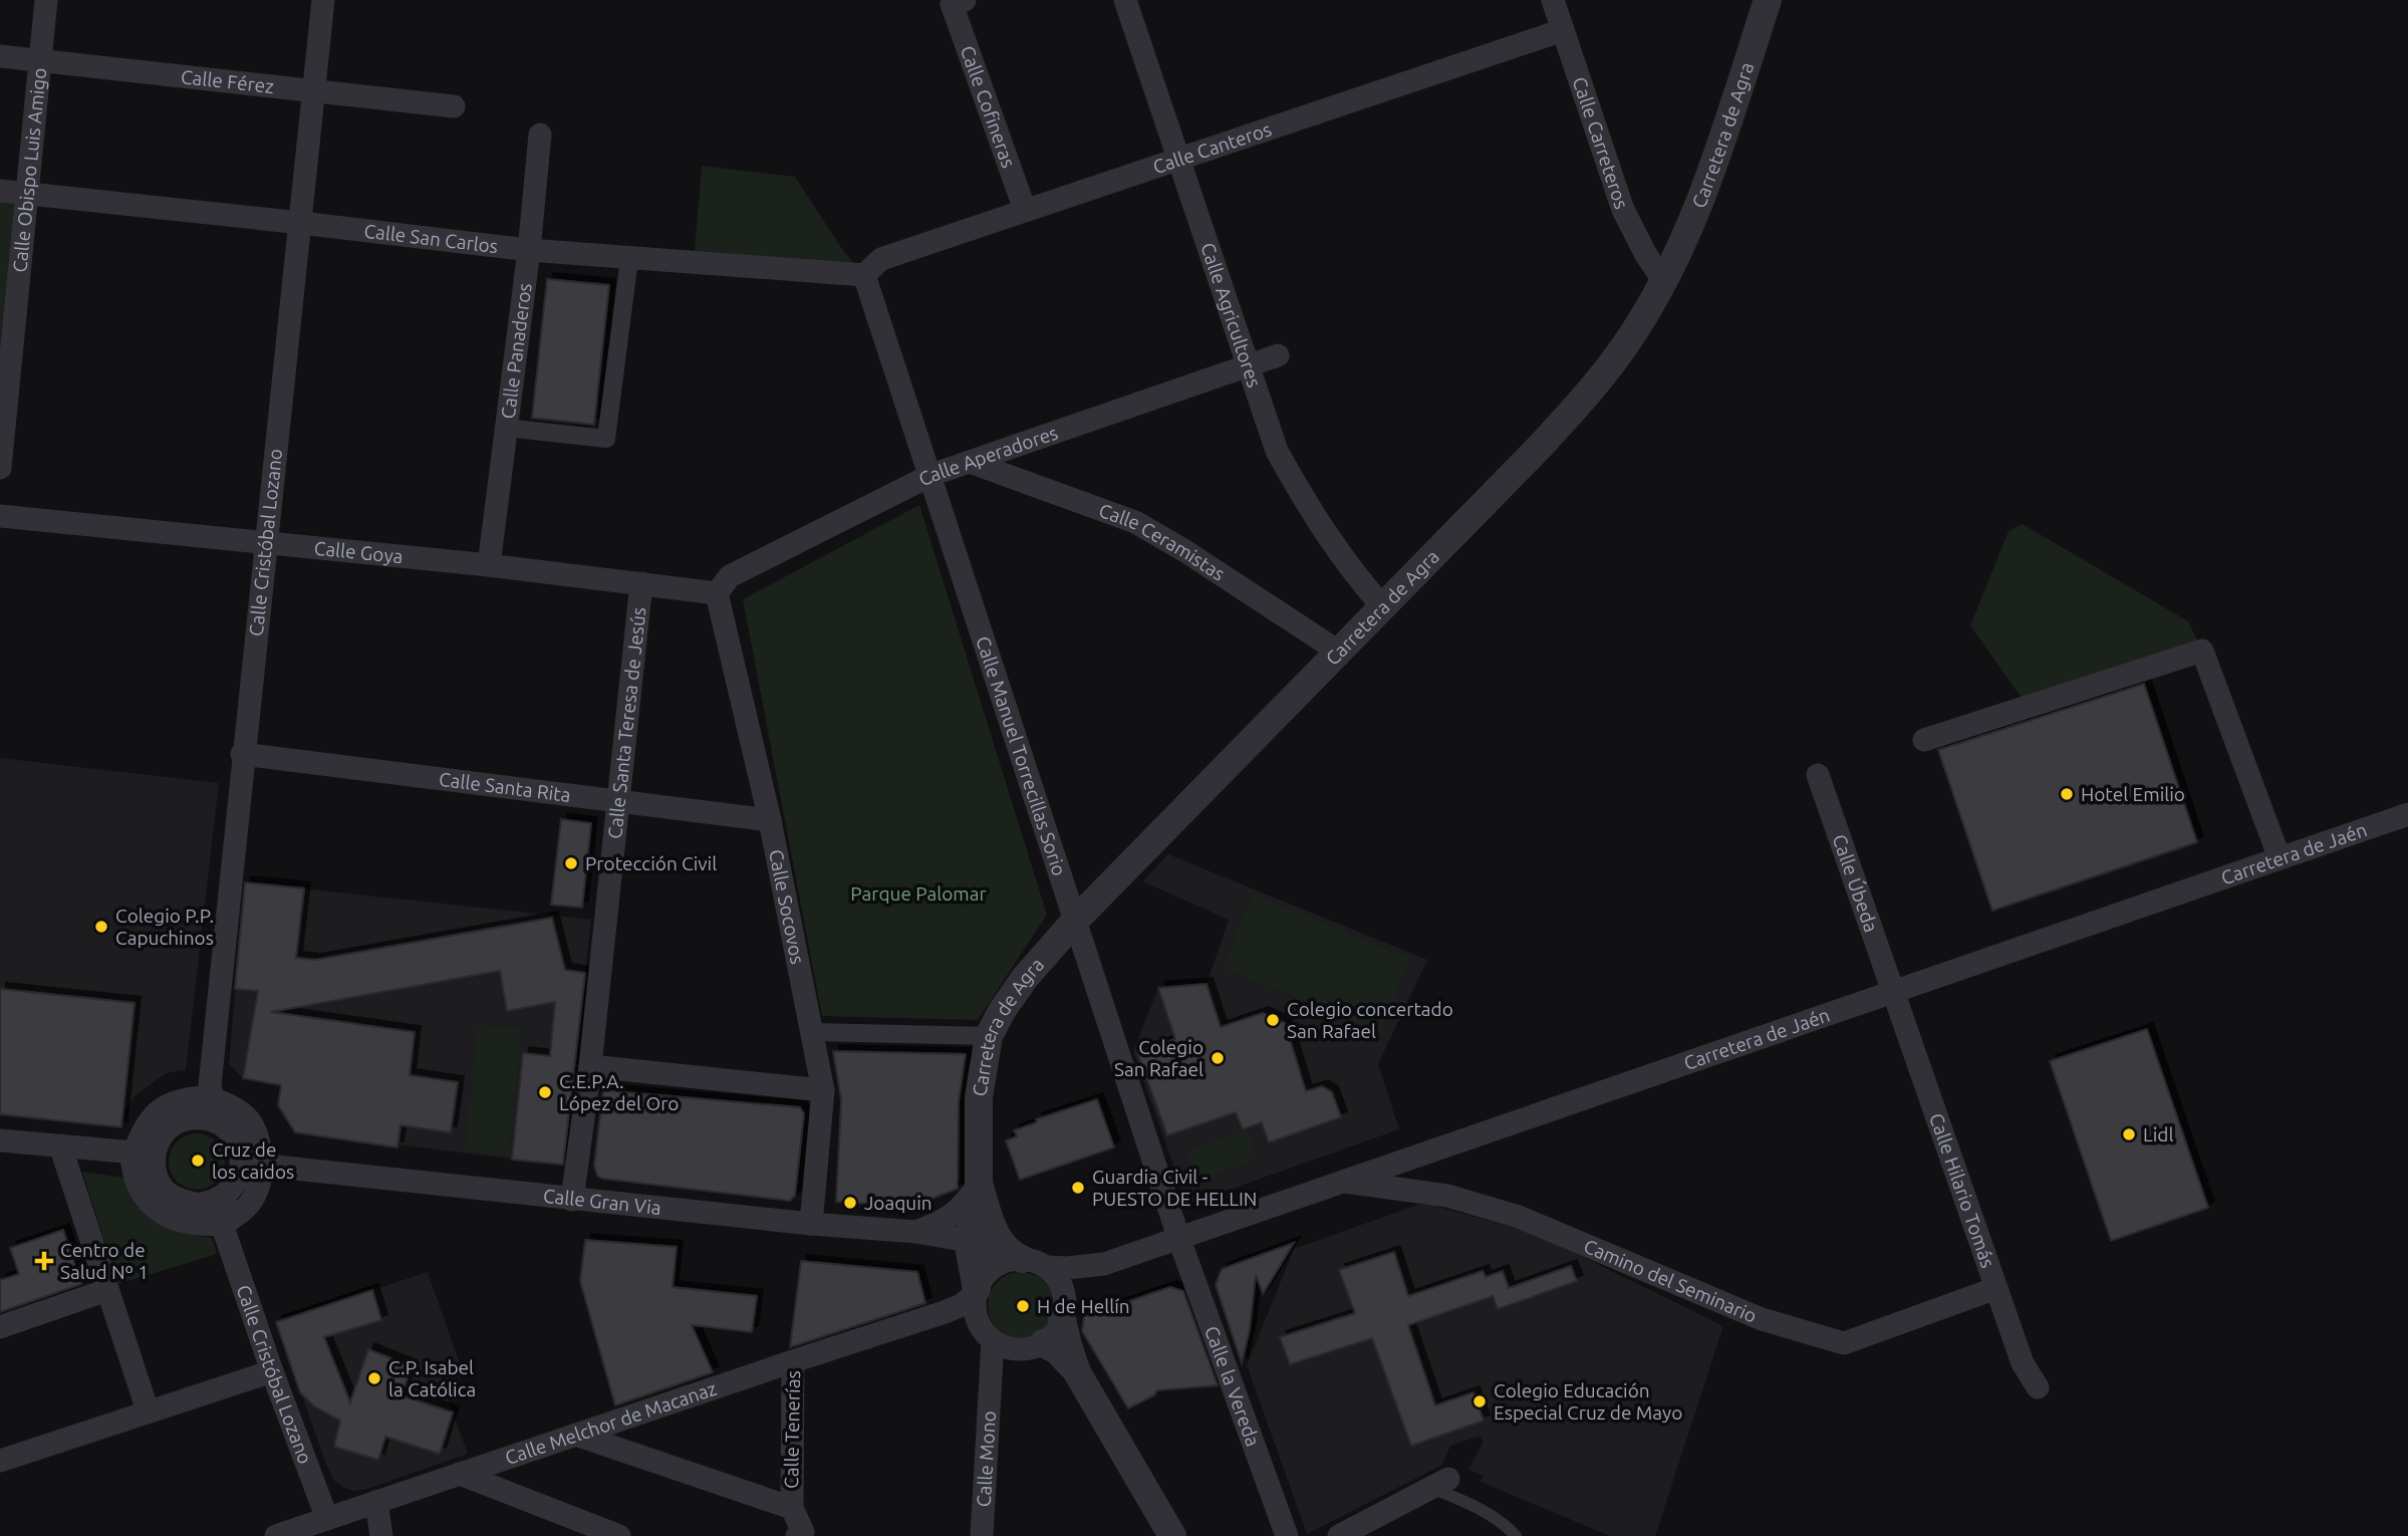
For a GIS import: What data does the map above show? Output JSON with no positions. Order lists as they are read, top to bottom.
{
  "streets": {
    "street": [
      "Calle Férez",
      "Calle Cofineras",
      "Carretera de Agra",
      "Calle Carreteros",
      "Calle Canteros",
      "Calle Obispo Luis Amigo",
      "Calle San Carlos",
      "Calle Agricultores",
      "Calle Panaderos",
      "Calle Aperadores",
      "Calle Cristóbal Lozano",
      "Calle Ceramistas",
      "Calle Goya",
      "Calle Santa Teresa de Jesús",
      "Calle Manuel Torrecillas Sorio",
      "Calle Santa Rita",
      "Carretera de Jaén",
      "Calle Úbeda",
      "Calle Socovos",
      "Calle Hilario Tomás",
      "Calle Gran Via",
      "Camino del Seminario",
      "Calle la Vereda",
      "Calle Melchor de Macanaz",
      "Calle Tenerías",
      "Calle Mono"
    ]
  },
  "crossings": [
    ["Calle Férez", "Calle Obispo Luis Amigo"],
    ["Calle Férez", "Calle Cristóbal Lozano"],
    ["Calle Cofineras", "Calle Canteros"],
    ["Carretera de Agra", "Calle Carreteros"],
    ["Carretera de Agra", "Calle Agricultores"],
    ["Carretera de Agra", "Calle Ceramistas"],
    ["Carretera de Agra", "Calle Manuel Torrecillas Sorio"],
    ["Carretera de Agra", "Carretera de Jaén"],
    ["Carretera de Agra", "Calle Gran Via"],
    ["Carretera de Agra", "Calle Melchor de Macanaz"],
    ["Carretera de Agra", "Calle Mono"],
    ["Calle Carreteros", "Calle Canteros"],
    ["Calle Canteros", "Calle San Carlos"],
    ["Calle Canteros", "Calle Agricultores"],
    ["Calle Canteros", "Calle Manuel Torrecillas Sorio"],
    ["Calle Obispo Luis Amigo", "Calle San Carlos"],
    ["Calle San Carlos", "Calle Panaderos"],
    ["Calle San Carlos", "Calle Cristóbal Lozano"],
    ["Calle San Carlos", "Calle Manuel Torrecillas Sorio"],
    ["Calle Agricultores", "Calle Aperadores"],
    ["Calle Panaderos", "Calle Goya"],
    ["Calle Aperadores", "Calle Ceramistas"],
    ["Calle Aperadores", "Calle Goya"],
    ["Calle Aperadores", "Calle Manuel Torrecillas Sorio"],
    ["Calle Aperadores", "Calle Socovos"],
    ["Calle Cristóbal Lozano", "Calle Goya"],
    ["Calle Cristóbal Lozano", "Calle Santa Rita"],
    ["Calle Cristóbal Lozano", "Calle Melchor de Macanaz"],
    ["Calle Goya", "Calle Santa Teresa de Jesús"],
    ["Calle Goya", "Calle Socovos"],
    ["Calle Santa Teresa de Jesús", "Calle Santa Rita"],
    ["Calle Santa Teresa de Jesús", "Calle Gran Via"],
    ["Calle Manuel Torrecillas Sorio", "Carretera de Jaén"],
    ["Calle Manuel Torrecillas Sorio", "Calle la Vereda"],
    ["Calle Santa Rita", "Calle Socovos"],
    ["Carretera de Jaén", "Calle Úbeda"],
    ["Carretera de Jaén", "Calle Hilario Tomás"],
    ["Carretera de Jaén", "Calle Gran Via"],
    ["Carretera de Jaén", "Camino del Seminario"],
    ["Carretera de Jaén", "Calle la Vereda"],
    ["Carretera de Jaén", "Calle Melchor de Macanaz"],
    ["Carretera de Jaén", "Calle Mono"],
    ["Calle Úbeda", "Calle Hilario Tomás"],
    ["Calle Socovos", "Calle Gran Via"],
    ["Calle Hilario Tomás", "Camino del Seminario"],
    ["Calle Gran Via", "Calle Melchor de Macanaz"],
    ["Calle Gran Via", "Calle Mono"],
    ["Calle Melchor de Macanaz", "Calle Tenerías"],
    ["Calle Melchor de Macanaz", "Calle Mono"]
  ],
  "parks": ["Parque Palomar"],
  "places": {
    "other": [
      "Hotel Emilio",
      "Protección Civil",
      "Colegio P.P. Capuchinos",
      "Colegio concertado San Rafael",
      "Colegio San Rafael",
      "C.E.P.A. López del Oro",
      "Lidl",
      "Cruz de los caidos",
      "Guardia Civil - PUESTO DE HELLIN",
      "Joaquin",
      "H de Hellín",
      "C.P. Isabel la Católica",
      "Colegio Educación Especial Cruz de Mayo"
    ],
    "health": ["Centro de Salud Nº 1"]
  }
}
